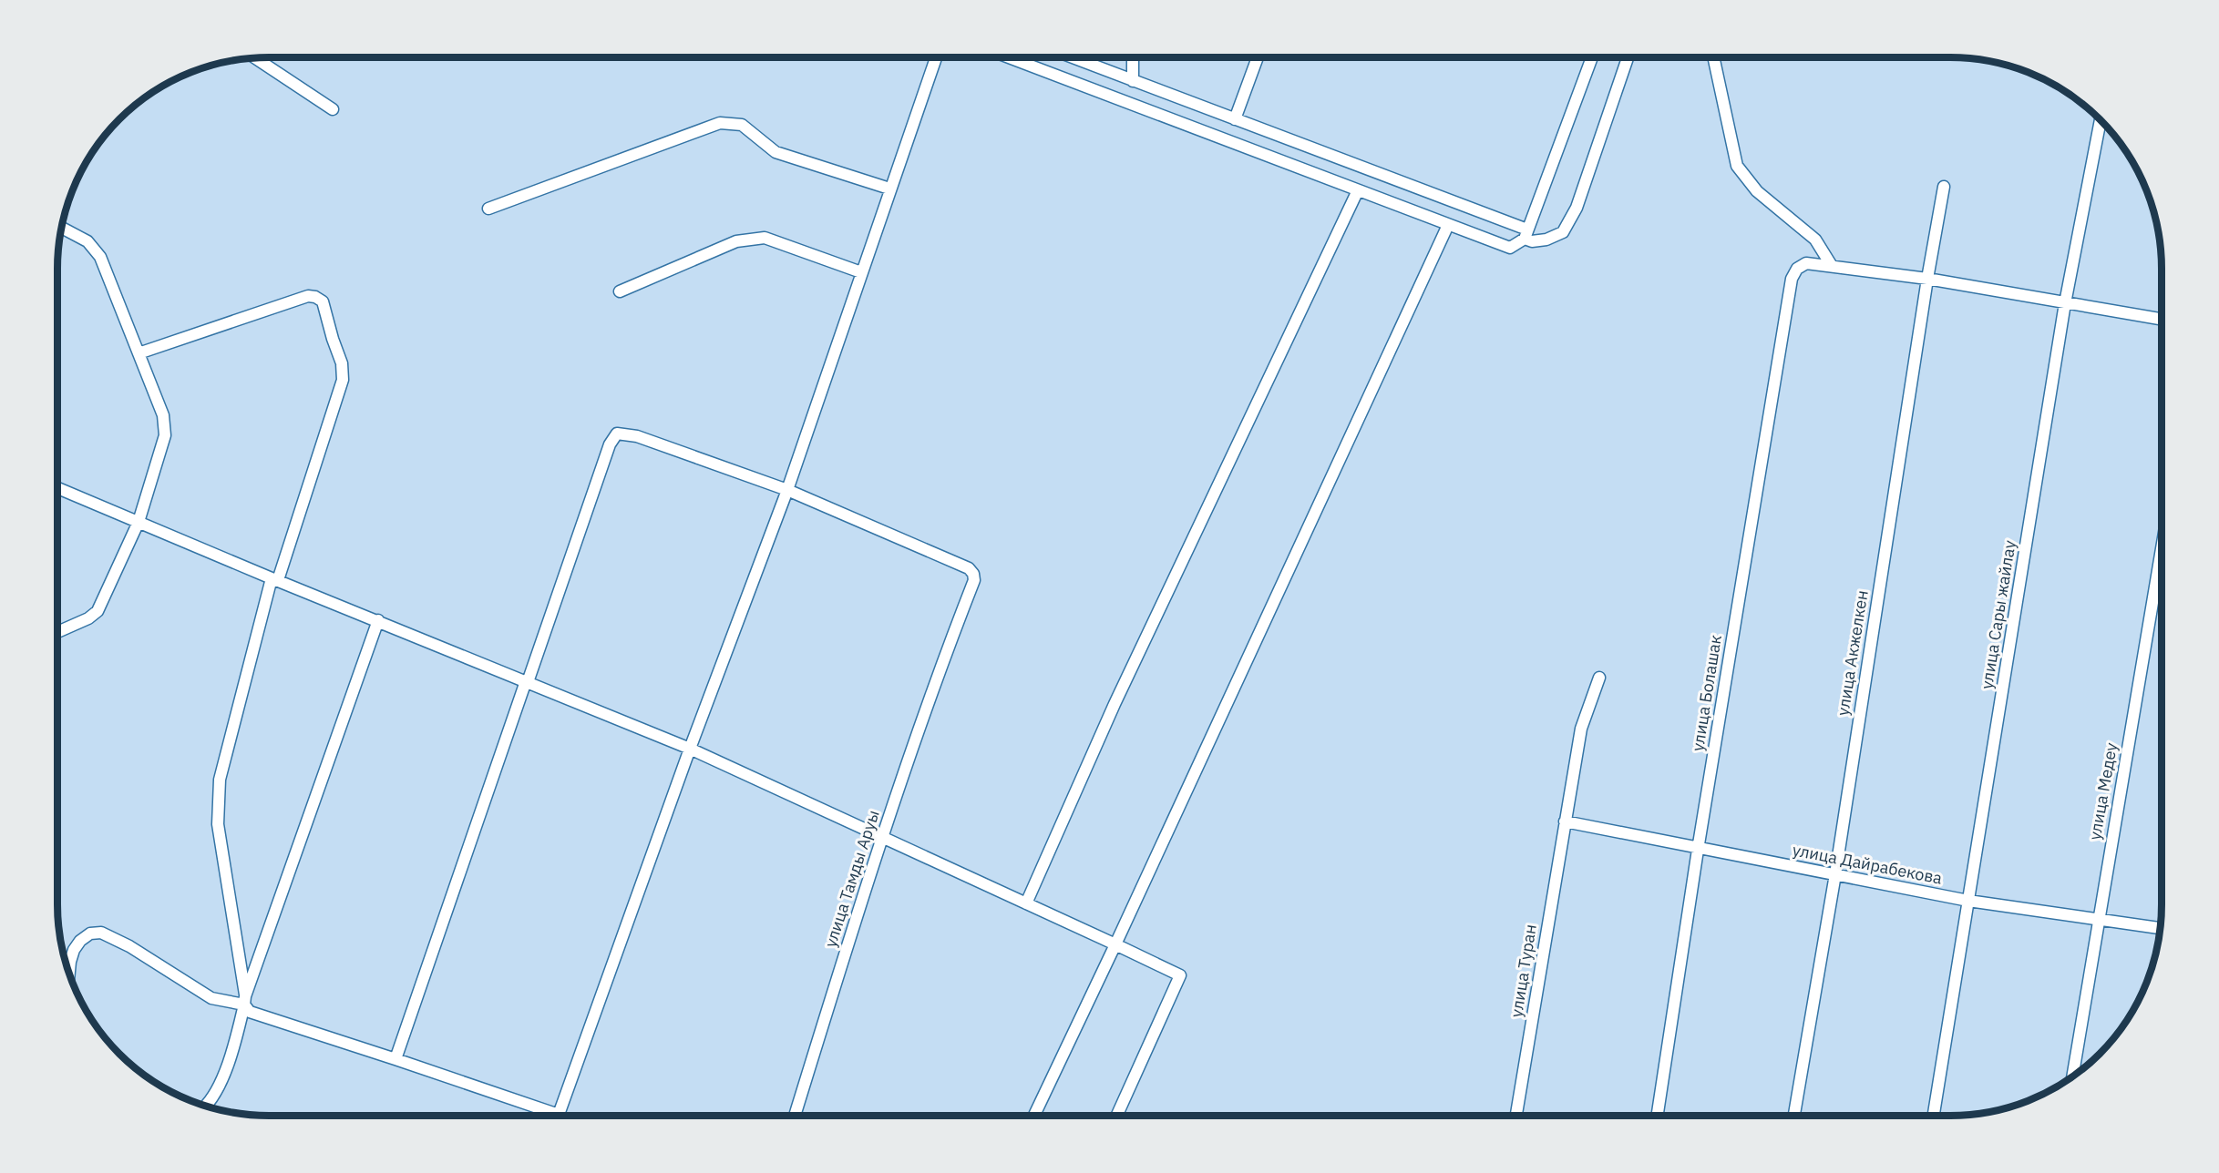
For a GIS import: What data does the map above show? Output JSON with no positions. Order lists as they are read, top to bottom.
{
  "streets": {
    "street": [
      "улица Сары жайлау",
      "улица Акжелкен",
      "улица Болашак",
      "улица Медеу",
      "улица Дайрабекова",
      "улица Тамды Аруы",
      "улица Туран"
    ]
  },
  "crossings": [
    ["улица Сары жайлау", "улица Дайрабекова"],
    ["улица Акжелкен", "улица Дайрабекова"],
    ["улица Болашак", "улица Дайрабекова"],
    ["улица Медеу", "улица Дайрабекова"],
    ["улица Дайрабекова", "улица Туран"]
  ]
}
